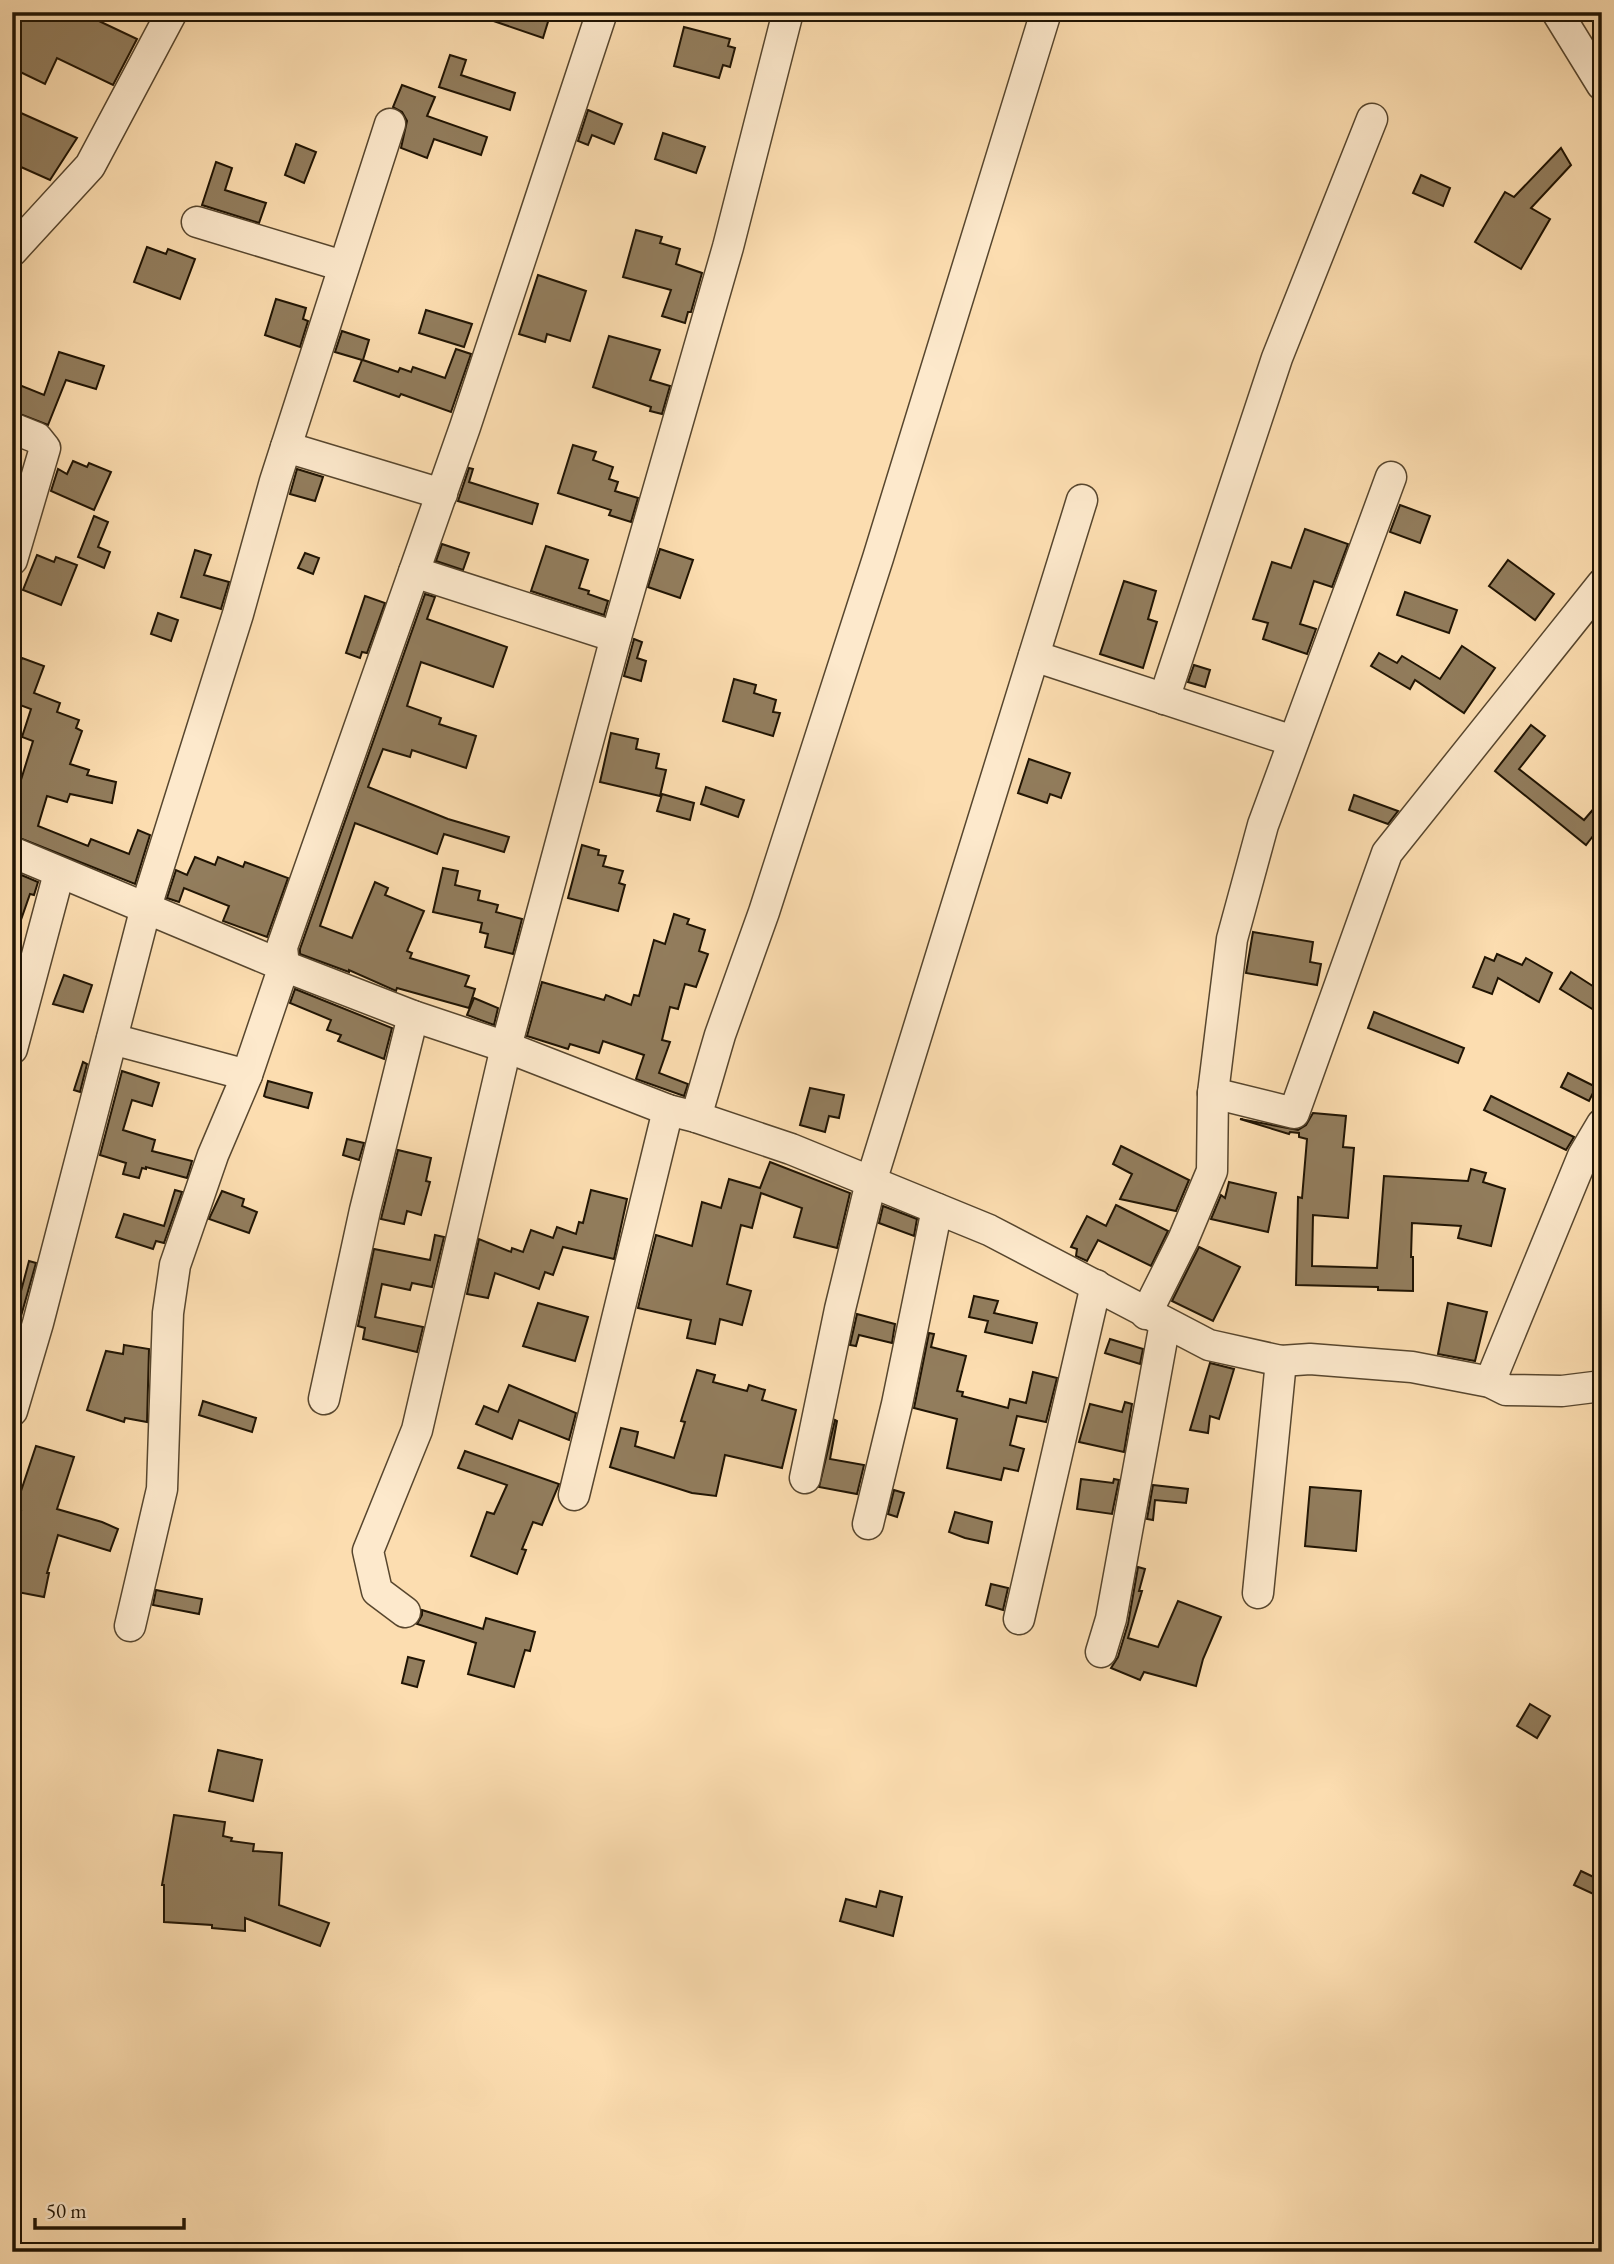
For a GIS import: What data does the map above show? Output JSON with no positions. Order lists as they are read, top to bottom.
{
  "scale_bar": "50 m"
}
